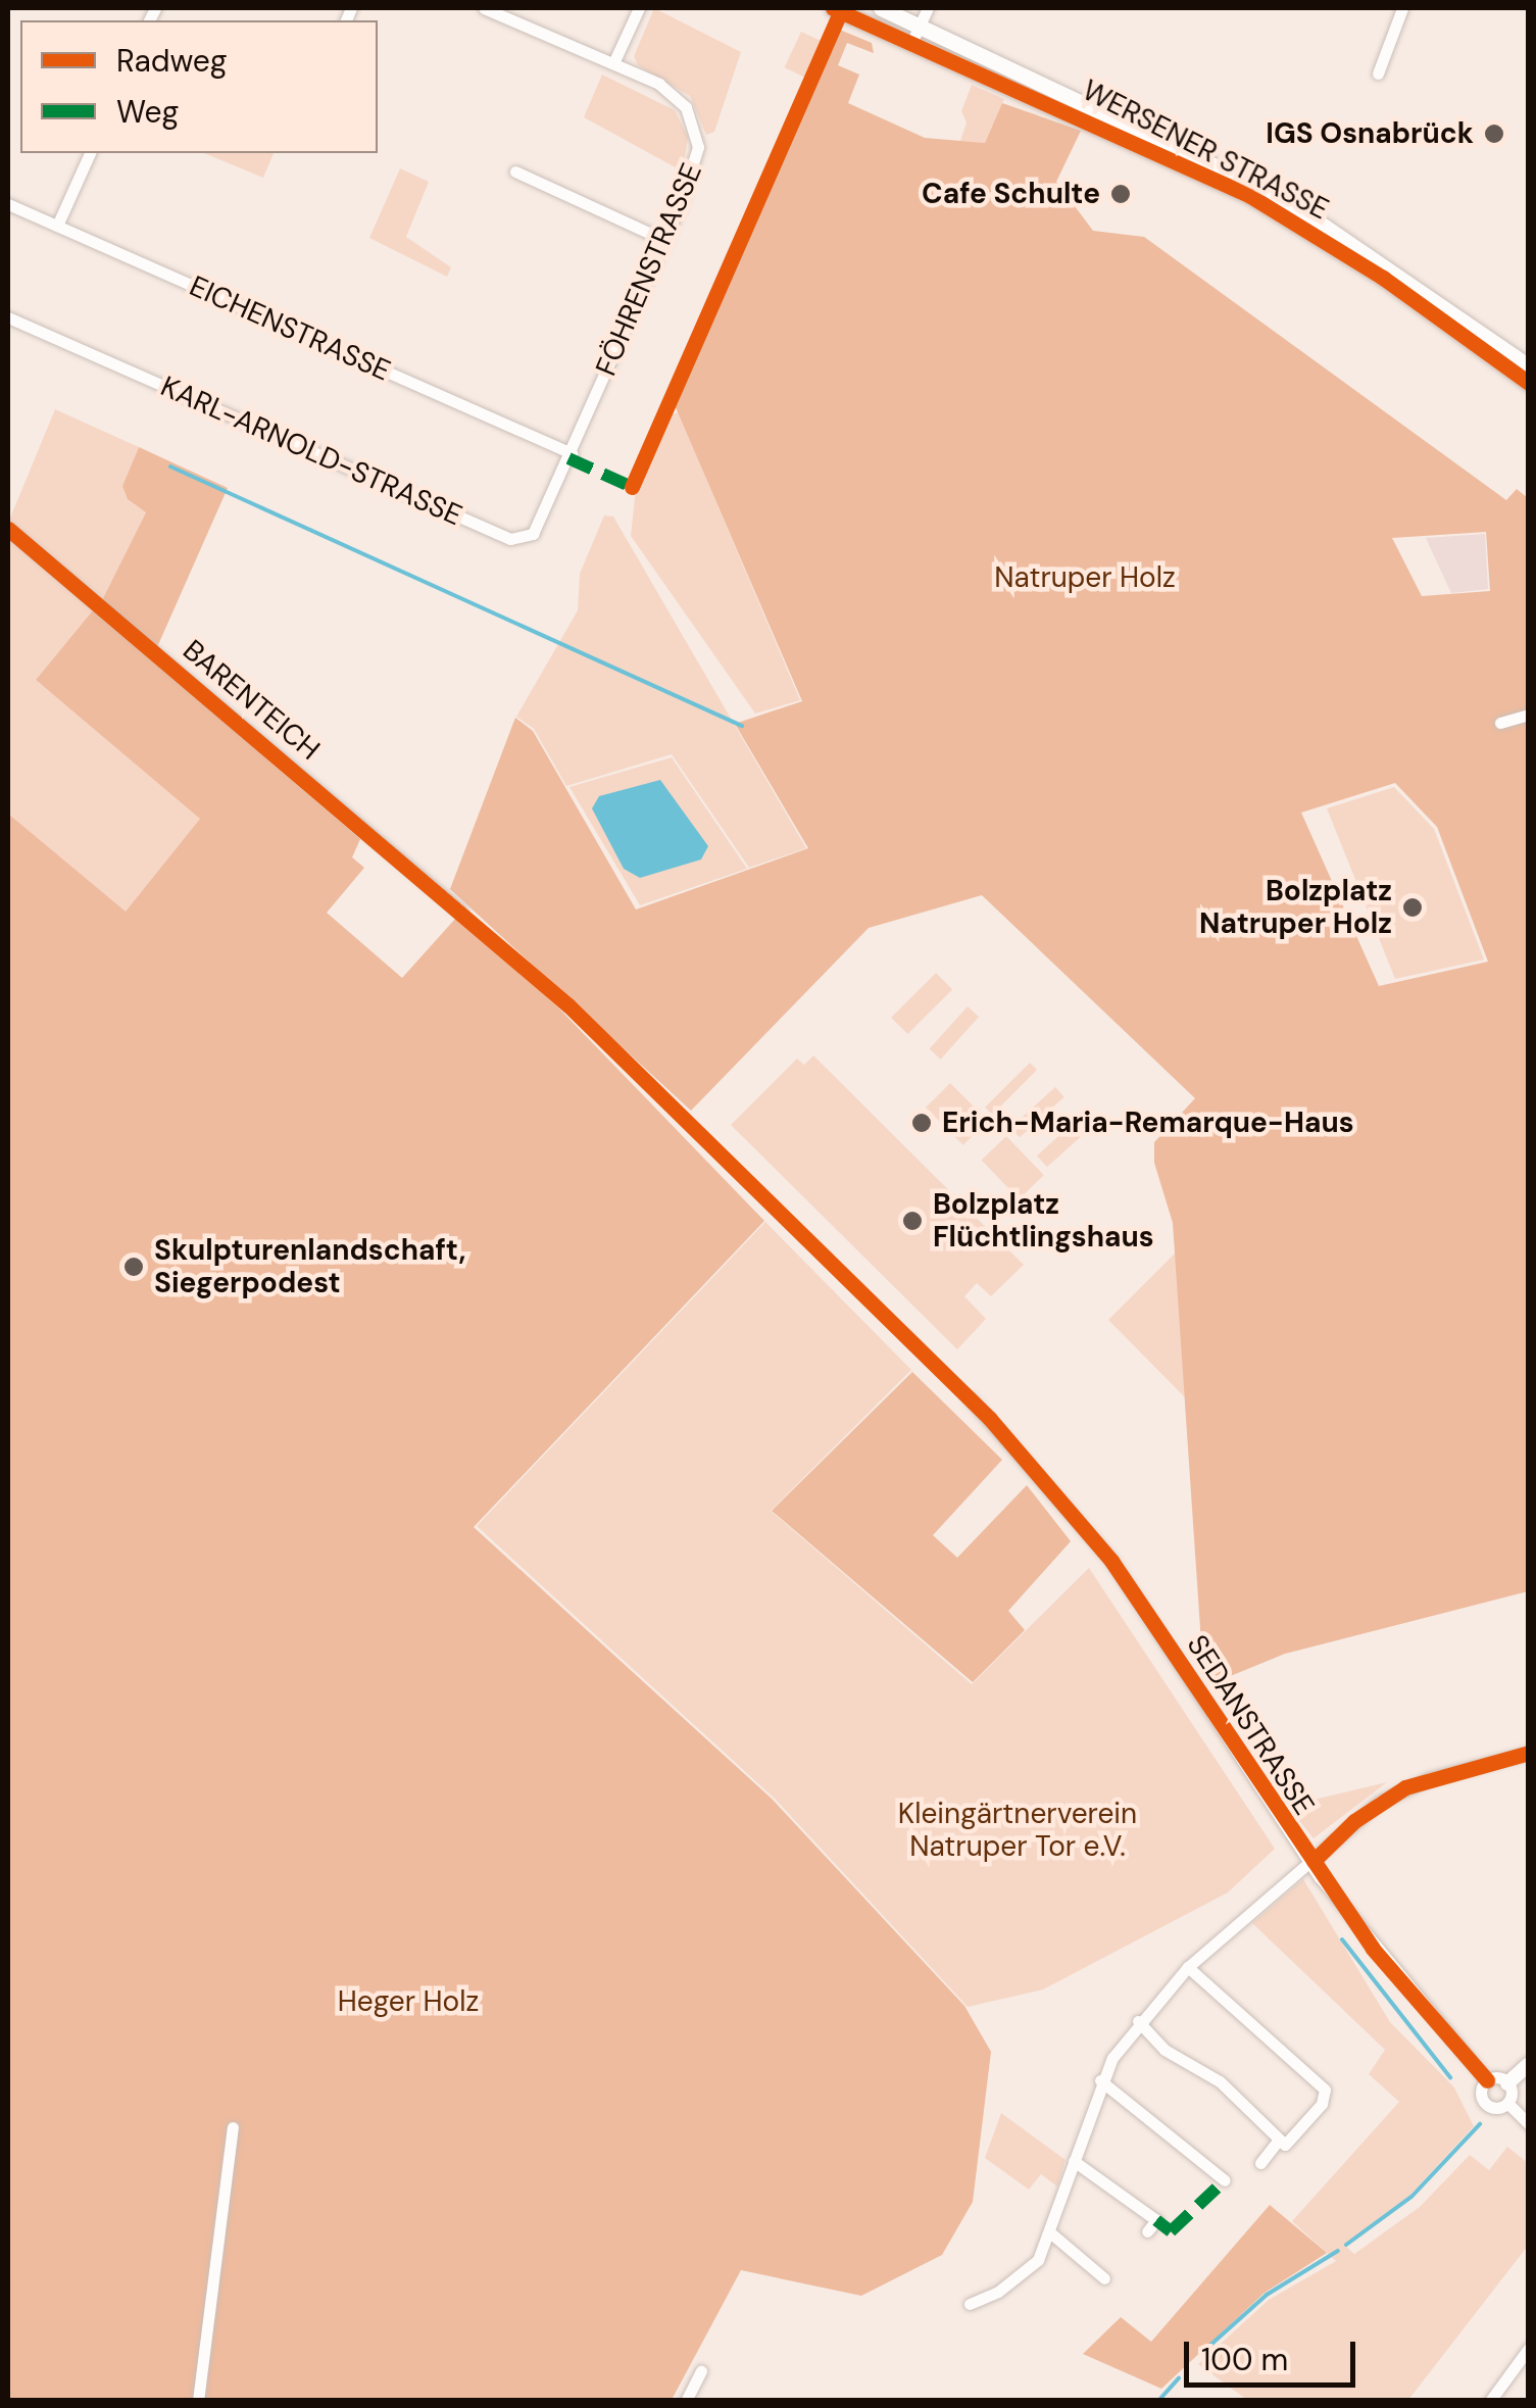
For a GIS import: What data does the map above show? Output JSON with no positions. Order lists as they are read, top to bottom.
{
  "streets": {
    "main road": ["WERSENER STRASSE"],
    "street": [
      "FÖHRENSTRASSE",
      "EICHENSTRASSE",
      "KARL-ARNOLD-STRASSE",
      "BARENTEICH",
      "SEDANSTRASSE"
    ]
  },
  "crossings": [
    ["FÖHRENSTRASSE", "EICHENSTRASSE"],
    ["FÖHRENSTRASSE", "KARL-ARNOLD-STRASSE"],
    ["EICHENSTRASSE", "KARL-ARNOLD-STRASSE"]
  ],
  "parks": ["Natruper Holz", "Kleingärtnerverein Natruper Tor e.V.", "Heger Holz"],
  "places": [
    "IGS Osnabrück",
    "Cafe Schulte",
    "Bolzplatz Natruper Holz",
    "Erich-Maria-Remarque-Haus",
    "Bolzplatz Flüchtlingshaus",
    "Skulpturenlandschaft, Siegerpodest"
  ],
  "legend": ["Radweg", "Weg"],
  "scale_bar": "100 m"
}
